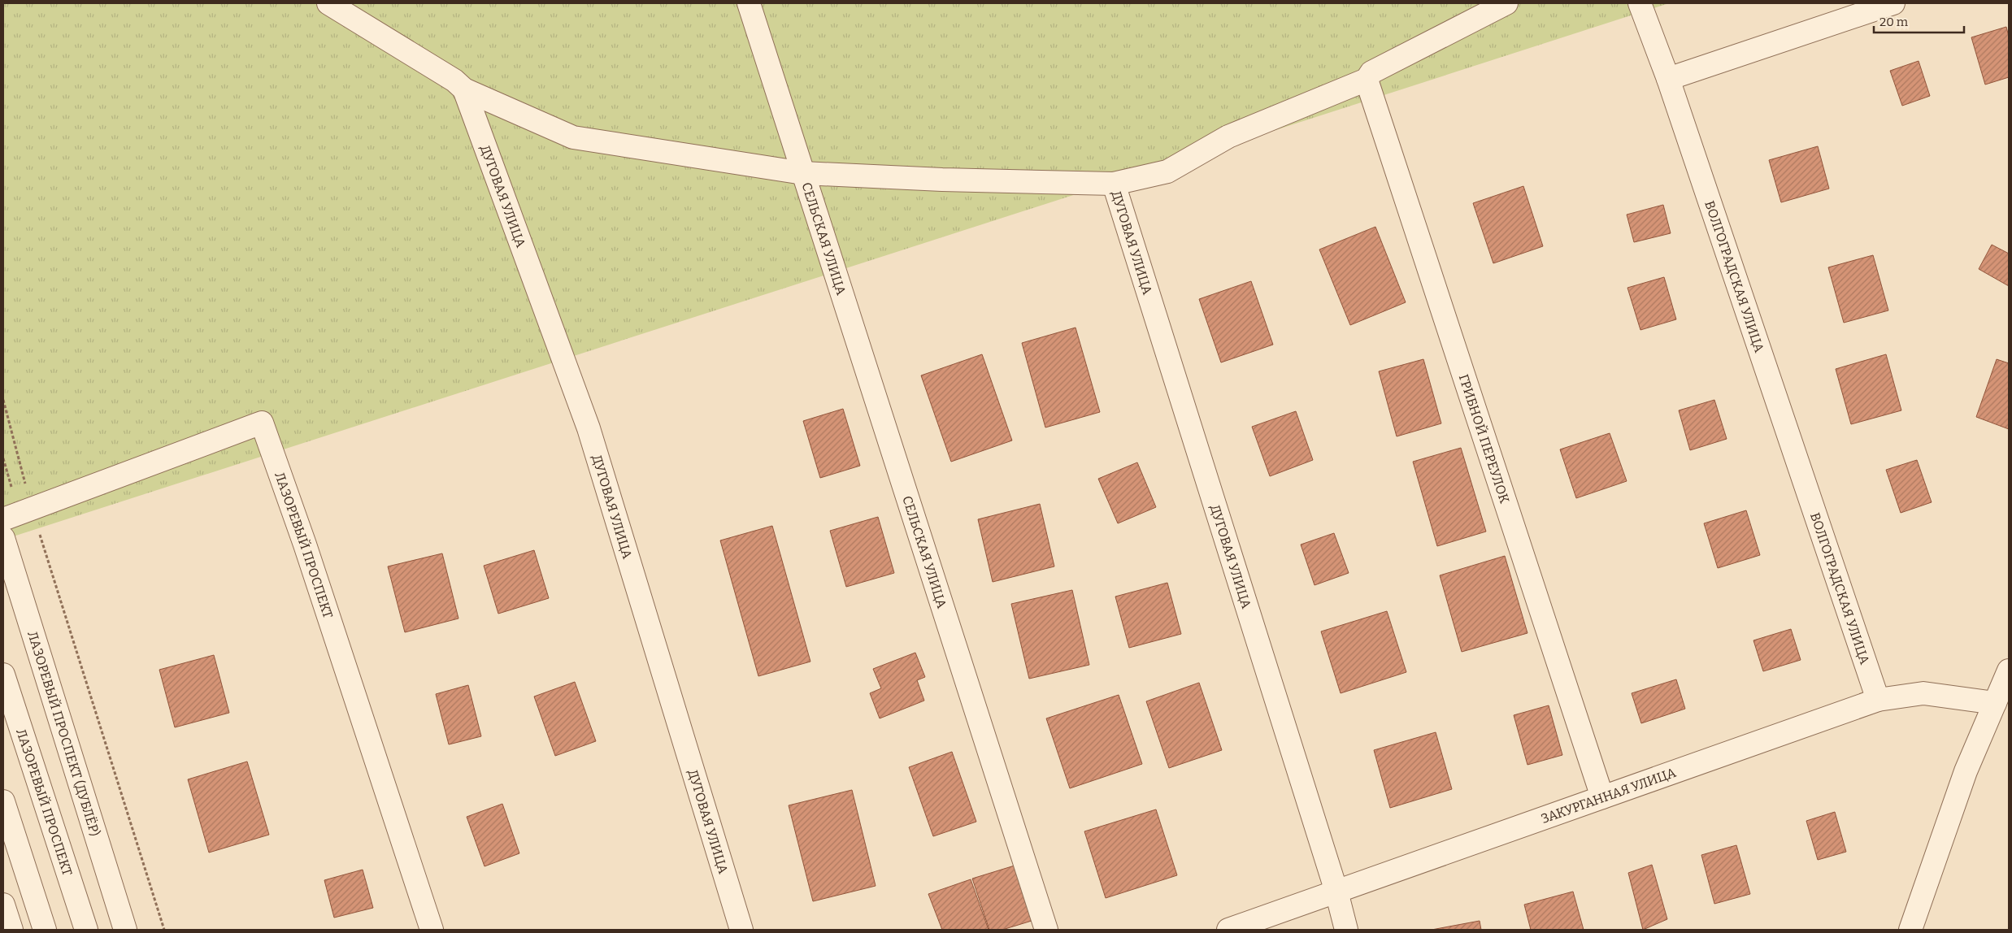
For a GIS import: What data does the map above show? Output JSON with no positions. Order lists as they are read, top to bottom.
{
  "streets": {
    "street": [
      "ДУГОВАЯ УЛИЦА",
      "СЕЛЬСКАЯ УЛИЦА",
      "ВОЛГОГРАДСКАЯ УЛИЦА",
      "ГРИБНОЙ ПЕРЕУЛОК",
      "ЛАЗОРЕВЫЙ ПРОСПЕКТ",
      "ЛАЗОРЕВЫЙ ПРОСПЕКТ (ДУБЛЁР)",
      "ЗАКУРГАННАЯ УЛИЦА"
    ]
  },
  "crossings": [
    ["ДУГОВАЯ УЛИЦА", "ЗАКУРГАННАЯ УЛИЦА"],
    ["ВОЛГОГРАДСКАЯ УЛИЦА", "ЗАКУРГАННАЯ УЛИЦА"],
    ["ГРИБНОЙ ПЕРЕУЛОК", "ЗАКУРГАННАЯ УЛИЦА"]
  ],
  "scale_bar": "20 m"
}
